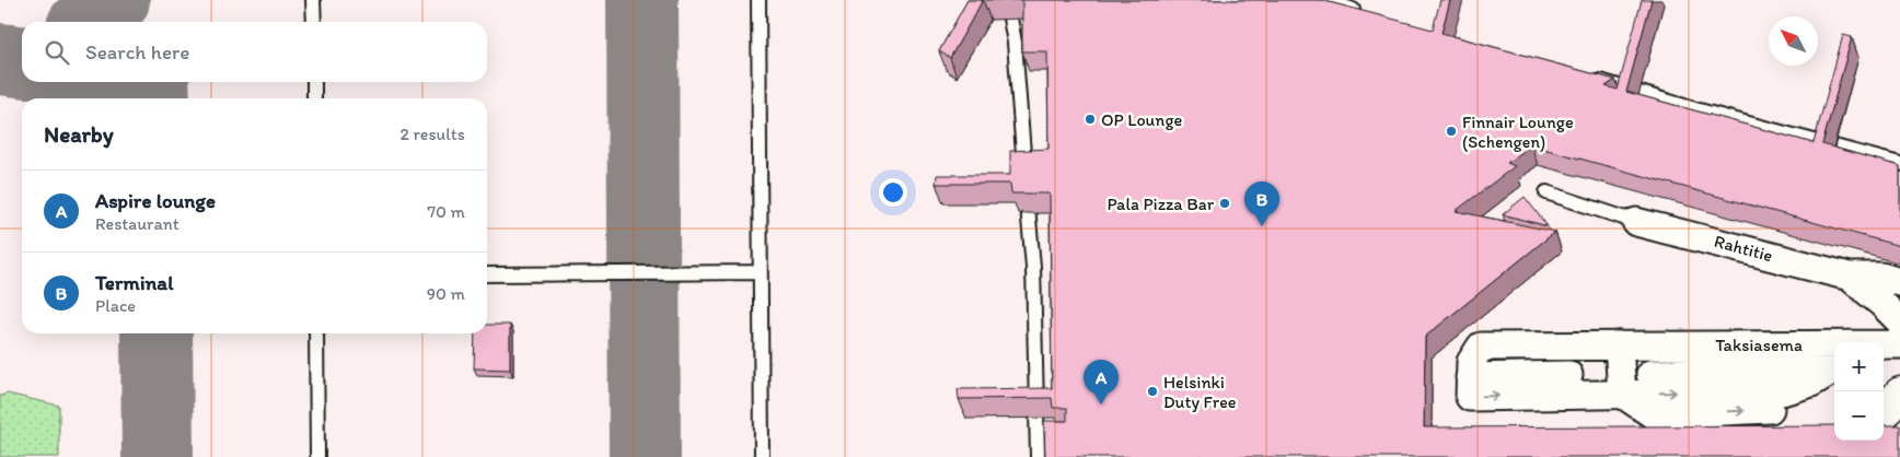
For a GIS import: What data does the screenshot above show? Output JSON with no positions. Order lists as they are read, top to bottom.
{
  "streets": {
    "street": ["Rahtitie", "Taksiasema"]
  },
  "places": [
    "OP Lounge",
    "Finnair Lounge (Schengen)",
    "Pala Pizza Bar",
    "Helsinki Duty Free"
  ],
  "north": "top left",
  "page": {
    "search": "Search here",
    "heading": ["Nearby", "2 results"],
    "list": [
      {
        "mark": "A",
        "name": "Aspire lounge",
        "note": "Restaurant",
        "value": "70 m"
      },
      {
        "mark": "B",
        "name": "Terminal",
        "note": "Place",
        "value": "90 m"
      }
    ],
    "pins": ["B", "A"],
    "map_buttons": ["+", "−"]
  }
}
